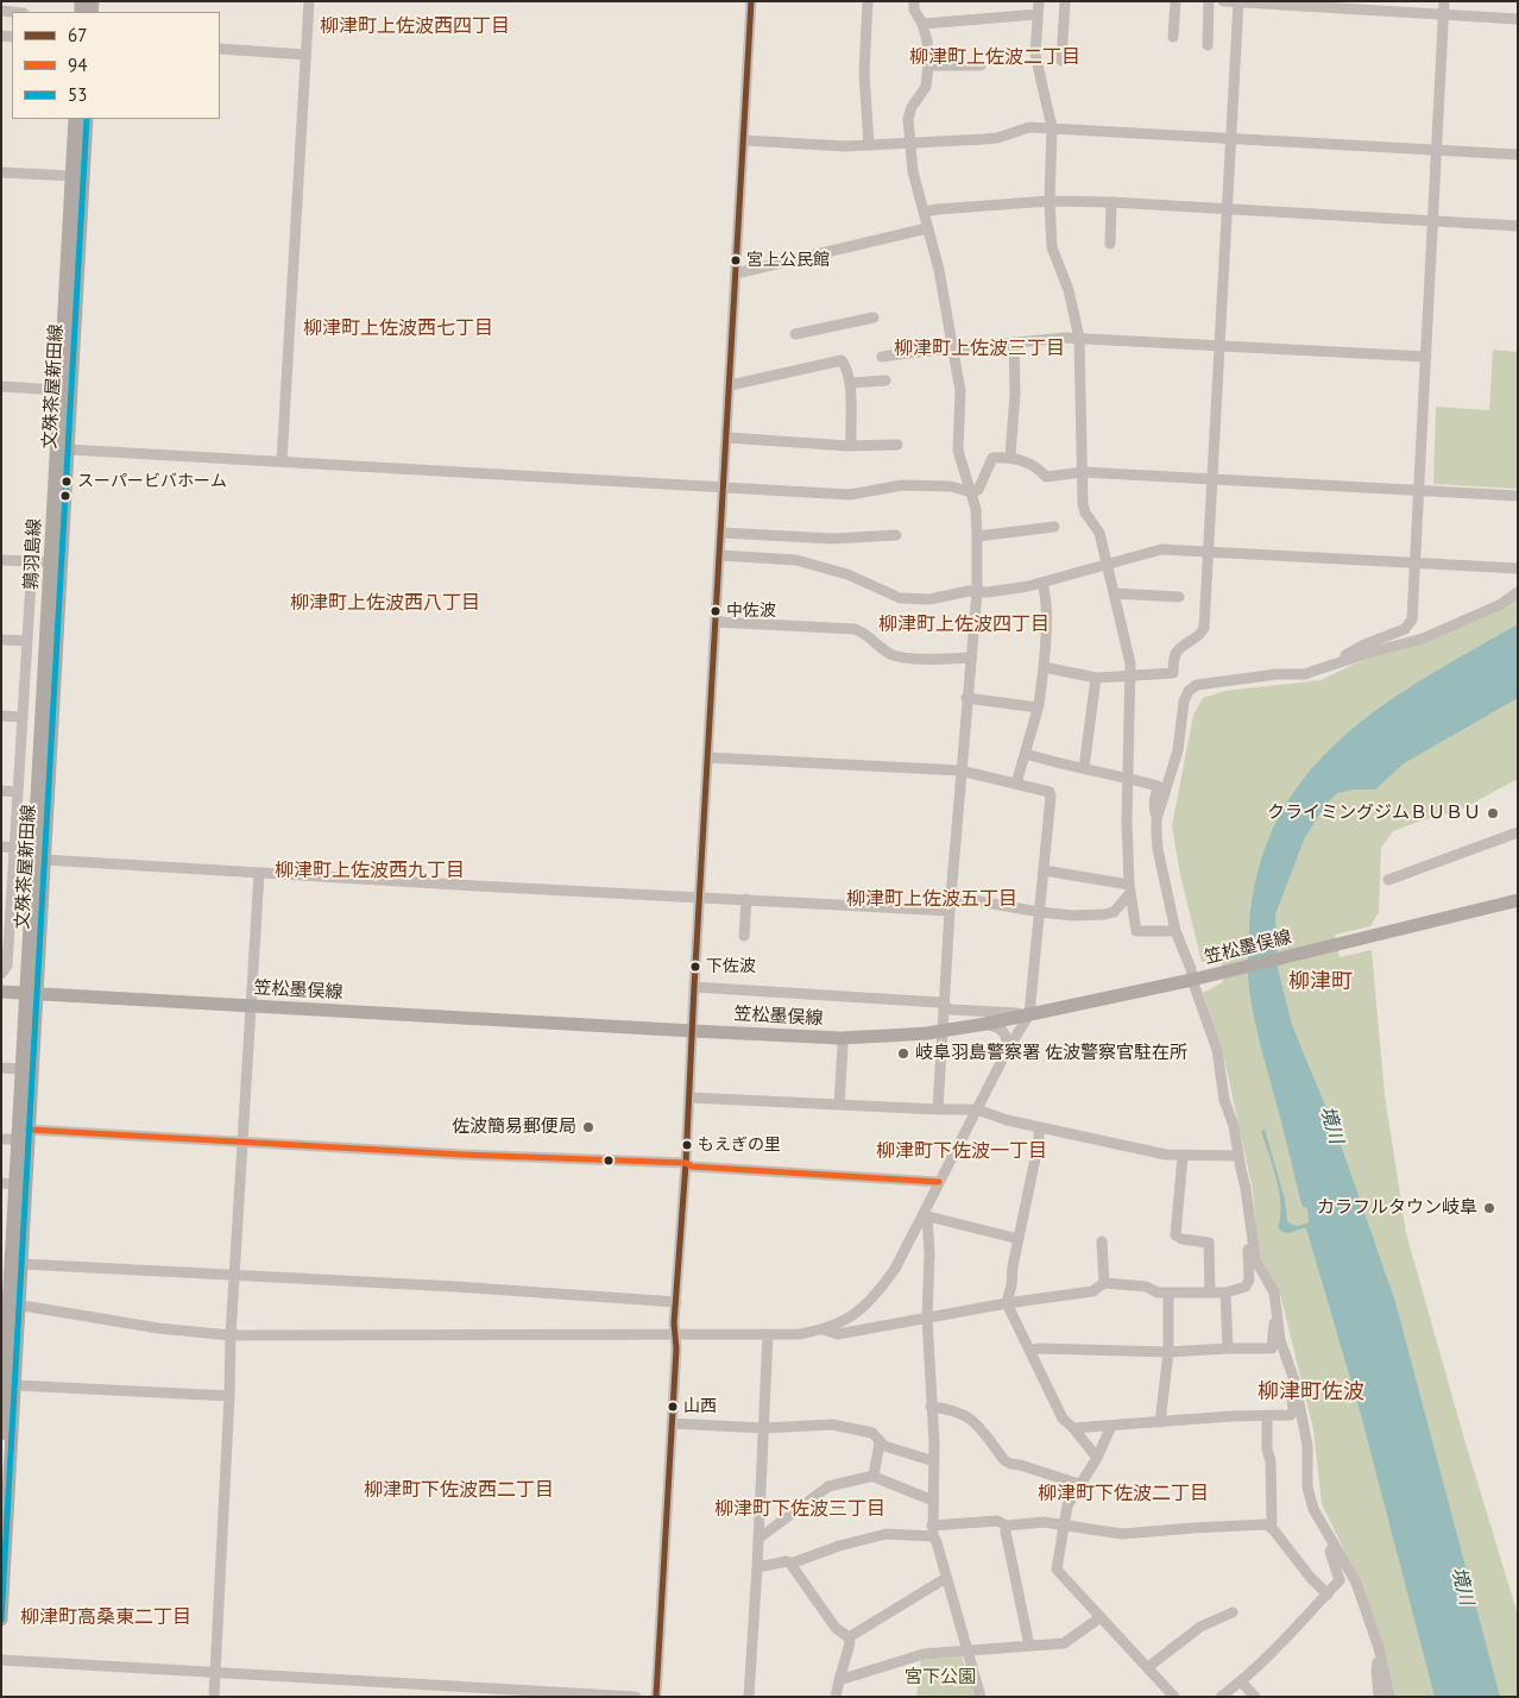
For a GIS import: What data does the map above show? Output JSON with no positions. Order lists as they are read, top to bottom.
{
  "streets": {
    "main road": ["文殊茶屋新田線", "鶉羽島線", "笠松墨俣線"]
  },
  "crossings": [
    ["文殊茶屋新田線", "鶉羽島線"],
    ["文殊茶屋新田線", "笠松墨俣線"],
    ["鶉羽島線", "笠松墨俣線"]
  ],
  "districts": [
    "柳津町上佐波西四丁目",
    "柳津町上佐波二丁目",
    "柳津町上佐波西七丁目",
    "柳津町上佐波三丁目",
    "柳津町上佐波西八丁目",
    "柳津町上佐波四丁目",
    "柳津町上佐波西九丁目",
    "柳津町上佐波五丁目",
    "柳津町",
    "柳津町下佐波一丁目",
    "柳津町佐波",
    "柳津町下佐波西二丁目",
    "柳津町下佐波二丁目",
    "柳津町下佐波三丁目",
    "柳津町高桑東二丁目"
  ],
  "water": ["境川"],
  "parks": ["宮下公園"],
  "places": [
    "宮上公民館",
    "スーパービバホーム",
    "中佐波",
    "クライミングジムＢＵＢＵ",
    "下佐波",
    "岐阜羽島警察署 佐波警察官駐在所",
    "佐波簡易郵便局",
    "もえぎの里",
    "カラフルタウン岐阜",
    "山西"
  ],
  "lines": ["transit line 67", "transit line 53", "transit line 94"],
  "legend": ["67", "94", "53"]
}
